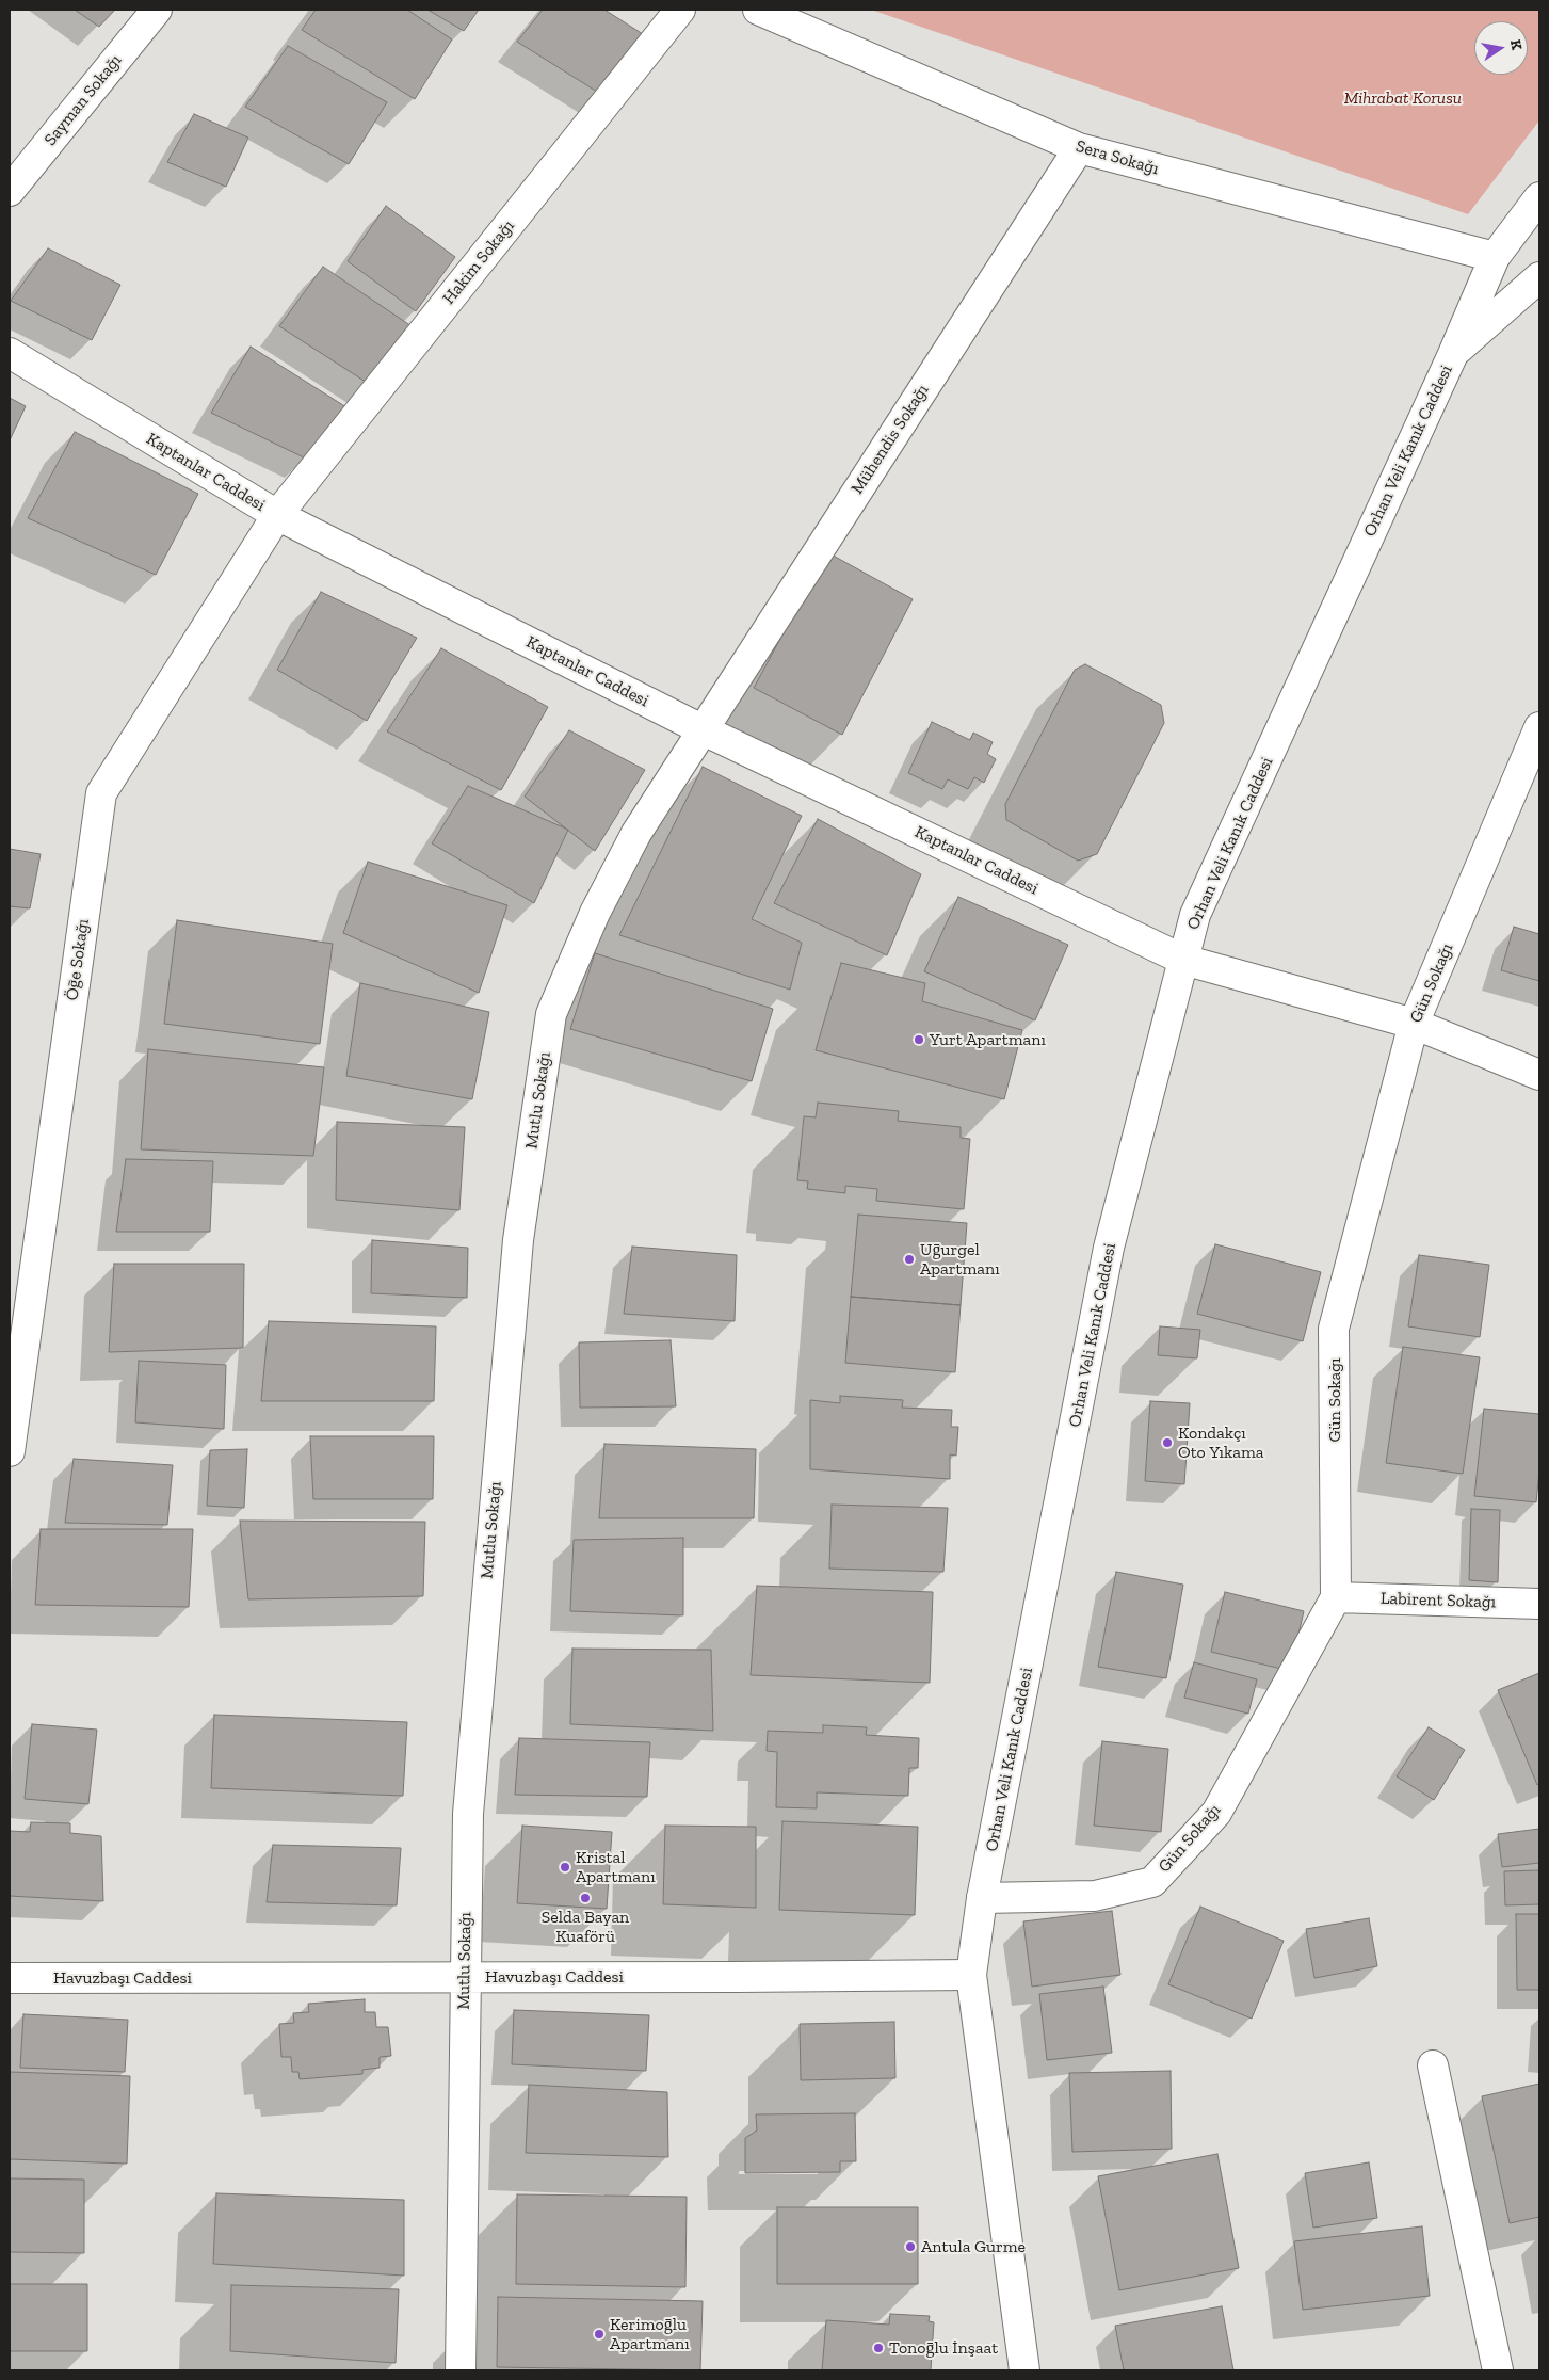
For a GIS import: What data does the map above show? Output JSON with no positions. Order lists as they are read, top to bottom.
{
  "streets": {
    "street": [
      "Sayman Sokağı",
      "Sera Sokağı",
      "Hakim Sokağı",
      "Mühendis Sokağı",
      "Orhan Veli Kanık Caddesi",
      "Kaptanlar Caddesi",
      "Öḡe Sokağı",
      "Gün Sokağı",
      "Mutlu Sokağı",
      "Labirent Sokağı",
      "Havuzbaşı Caddesi"
    ]
  },
  "crossings": [
    ["Sera Sokağı", "Mühendis Sokağı"],
    ["Sera Sokağı", "Orhan Veli Kanık Caddesi"],
    ["Hakim Sokağı", "Kaptanlar Caddesi"],
    ["Hakim Sokağı", "Öḡe Sokağı"],
    ["Mühendis Sokağı", "Kaptanlar Caddesi"],
    ["Mühendis Sokağı", "Mutlu Sokağı"],
    ["Orhan Veli Kanık Caddesi", "Kaptanlar Caddesi"],
    ["Orhan Veli Kanık Caddesi", "Gün Sokağı"],
    ["Orhan Veli Kanık Caddesi", "Havuzbaşı Caddesi"],
    ["Kaptanlar Caddesi", "Öḡe Sokağı"],
    ["Kaptanlar Caddesi", "Gün Sokağı"],
    ["Kaptanlar Caddesi", "Mutlu Sokağı"],
    ["Gün Sokağı", "Labirent Sokağı"],
    ["Mutlu Sokağı", "Havuzbaşı Caddesi"]
  ],
  "parks": ["Mihrabat Korusu"],
  "places": [
    "Yurt Apartmanı",
    "Uḡurgel Apartmanı",
    "Kondakçı Oto Yıkama",
    "Kristal Apartmanı",
    "Selda Bayan Kuaförü",
    "Antula Gurme",
    "Kerimoḡlu Apartmanı",
    "Tonoḡlu İnşaat"
  ],
  "north": "right"
}
